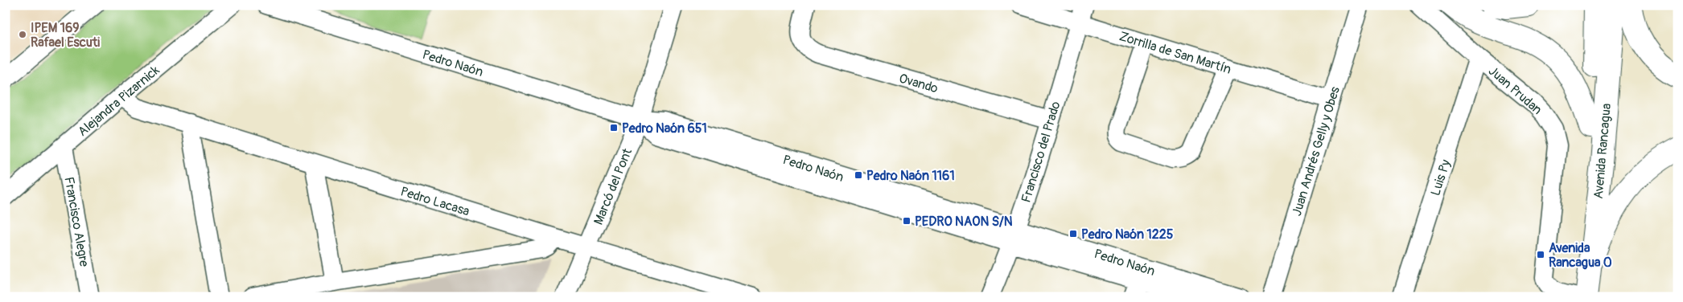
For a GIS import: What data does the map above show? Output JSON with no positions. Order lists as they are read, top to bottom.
{
  "streets": {
    "main road": ["Avenida Rancagua"],
    "street": [
      "Zorrilla de San Martín",
      "Pedro Naón",
      "Ovando",
      "Juan Prudan",
      "Alejandra Pizarnick",
      "Juan Andrés Gelly y Obes",
      "Francisco del Prado",
      "Luis Py",
      "Marcó del Pont",
      "Pedro Lacasa",
      "Francisco Alegre"
    ]
  },
  "crossings": [
    ["Zorrilla de San Martín", "Juan Andrés Gelly y Obes"],
    ["Zorrilla de San Martín", "Francisco del Prado"],
    ["Pedro Naón", "Francisco del Prado"],
    ["Pedro Naón", "Marcó del Pont"],
    ["Ovando", "Francisco del Prado"],
    ["Juan Prudan", "Avenida Rancagua"],
    ["Juan Prudan", "Luis Py"],
    ["Alejandra Pizarnick", "Pedro Lacasa"],
    ["Alejandra Pizarnick", "Francisco Alegre"],
    ["Marcó del Pont", "Pedro Lacasa"]
  ],
  "places": {
    "other": ["IPEM 169 Rafael Escuti"],
    "transit": [
      "Pedro Naón 651",
      "Pedro Naón 1161",
      "PEDRO NAON S/N",
      "Pedro Naón 1225",
      "Avenida Rancagua 0"
    ]
  }
}
